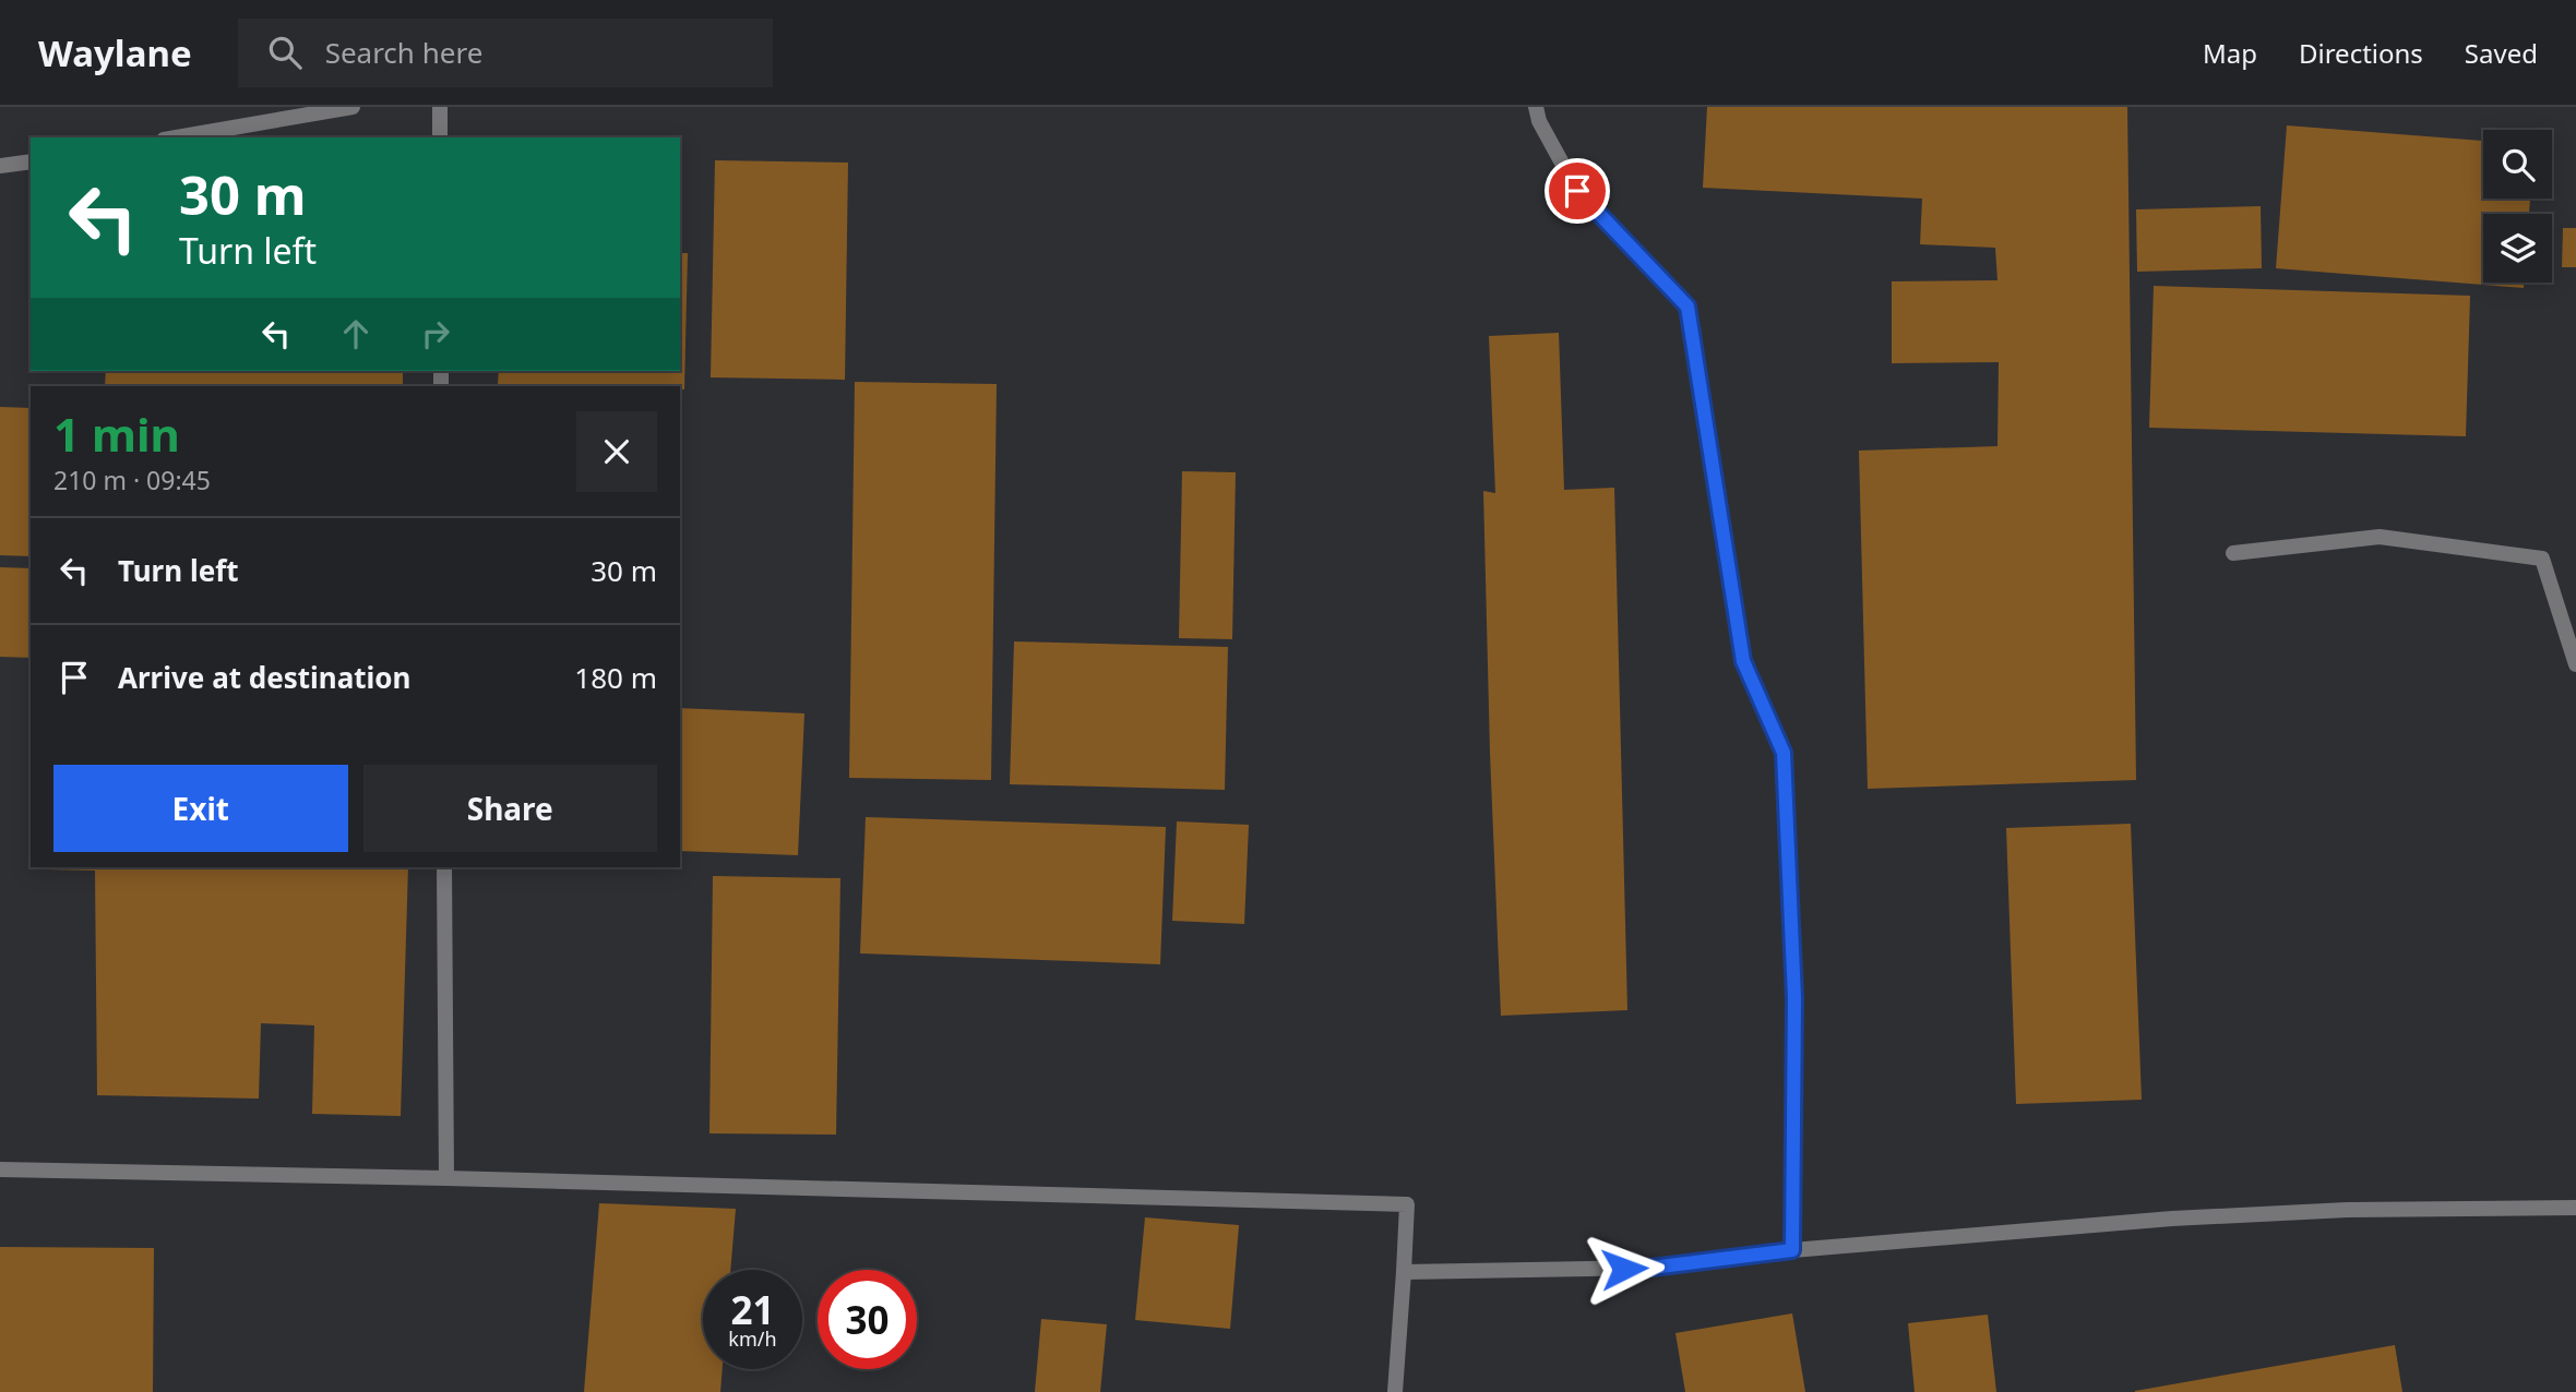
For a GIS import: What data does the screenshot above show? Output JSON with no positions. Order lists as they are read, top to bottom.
{
  "page": {
    "header": "Waylane",
    "search": "Search here",
    "nav": ["Map", "Directions", "Saved"],
    "turn": ["30 m", "Turn left"],
    "heading": ["1 min", "210 m · 09:45"],
    "list": [
      {
        "name": "Turn left",
        "value": "30 m"
      },
      {
        "name": "Arrive at destination",
        "value": "180 m"
      }
    ],
    "buttons": ["Exit", "Share"],
    "speed": "21 km/h",
    "limit": "30"
  }
}
